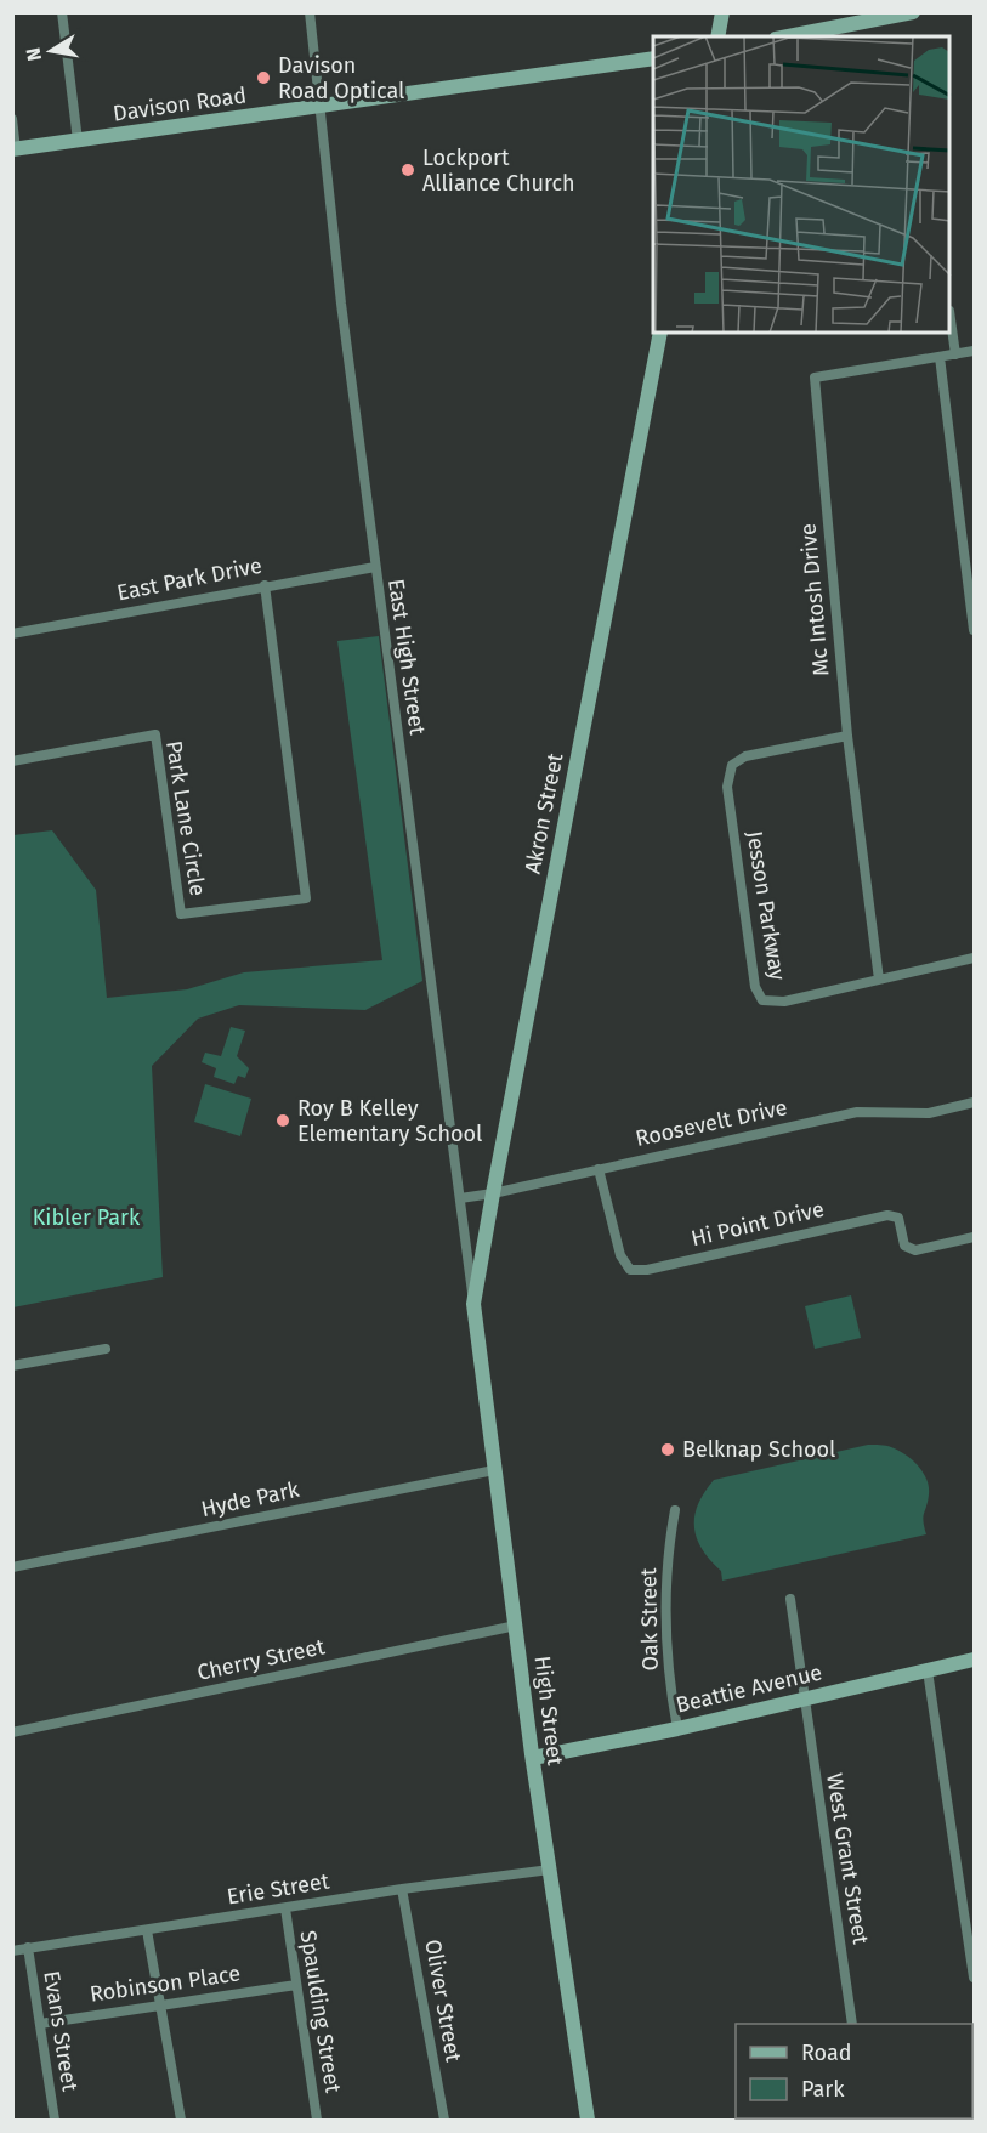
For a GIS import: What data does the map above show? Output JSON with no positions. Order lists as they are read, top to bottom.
{
  "streets": {
    "main road": [
      "Davison Road",
      "Akron Street",
      "Beattie Avenue",
      "High Street"
    ],
    "street": [
      "East Park Drive",
      "Mc Intosh Drive",
      "East High Street",
      "Park Lane Circle",
      "Jesson Parkway",
      "Roosevelt Drive",
      "Hi Point Drive",
      "Hyde Park",
      "Oak Street",
      "Cherry Street",
      "West Grant Street",
      "Erie Street",
      "Robinson Place",
      "Oliver Street",
      "Spaulding Street",
      "Evans Street"
    ]
  },
  "crossings": [
    ["Davison Road", "East High Street"],
    ["East Park Drive", "East High Street"],
    ["East Park Drive", "Park Lane Circle"],
    ["Mc Intosh Drive", "Jesson Parkway"],
    ["East High Street", "Akron Street"],
    ["East High Street", "Roosevelt Drive"],
    ["East High Street", "High Street"],
    ["Akron Street", "Roosevelt Drive"],
    ["Akron Street", "High Street"],
    ["Roosevelt Drive", "Hi Point Drive"],
    ["Hyde Park", "High Street"],
    ["Oak Street", "Beattie Avenue"],
    ["Cherry Street", "High Street"],
    ["Beattie Avenue", "High Street"],
    ["Beattie Avenue", "West Grant Street"],
    ["High Street", "Erie Street"],
    ["Erie Street", "Oliver Street"],
    ["Erie Street", "Spaulding Street"],
    ["Erie Street", "Evans Street"],
    ["Robinson Place", "Spaulding Street"],
    ["Robinson Place", "Evans Street"]
  ],
  "parks": ["Kibler Park"],
  "places": [
    "Davison Road Optical",
    "Lockport Alliance Church",
    "Roy B Kelley Elementary School",
    "Belknap School"
  ],
  "legend": ["Road", "Park"],
  "north": "left"
}
